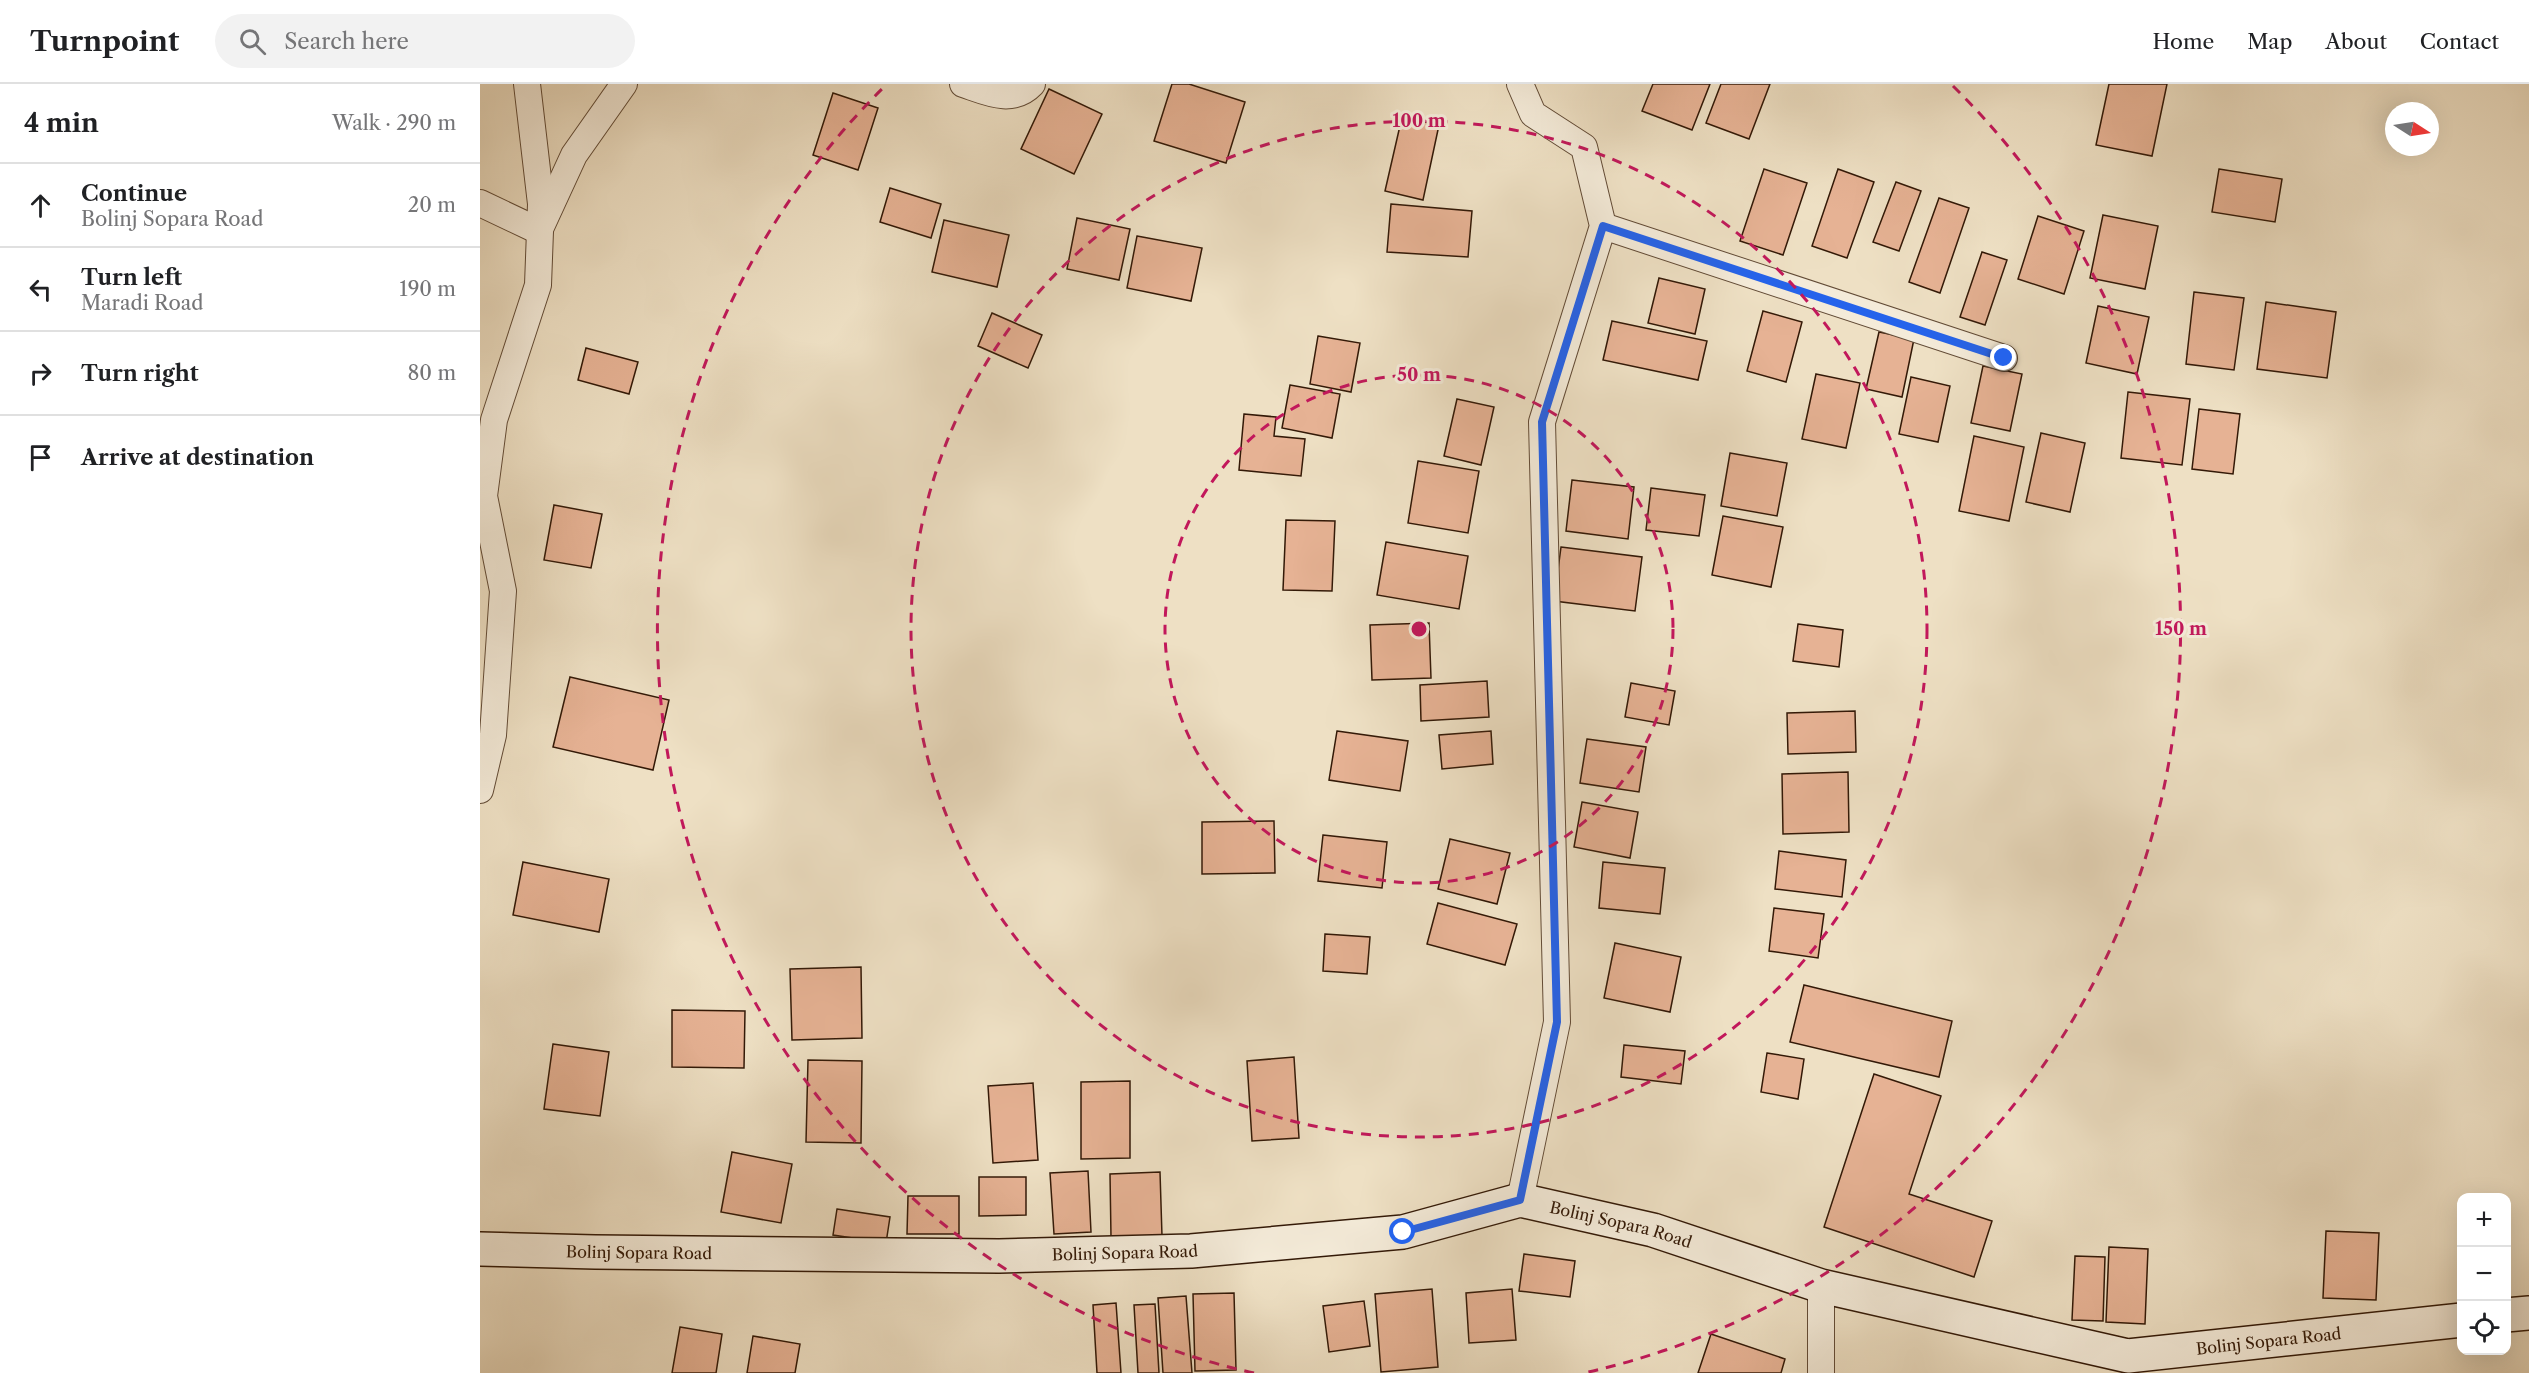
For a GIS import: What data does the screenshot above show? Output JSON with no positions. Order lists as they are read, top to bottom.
{
  "streets": {
    "main road": ["Bolinj Sopara Road"]
  },
  "north": "right",
  "page": {
    "header": "Turnpoint",
    "search": "Search here",
    "nav": [
      "Home",
      "Map",
      "About",
      "Contact"
    ],
    "heading": ["4 min", "Walk · 290 m"],
    "list": [
      ["Continue", "Bolinj Sopara Road", "20 m"],
      ["Turn left", "Maradi Road", "190 m"],
      ["Turn right", "80 m"],
      "Arrive at destination"
    ],
    "map_buttons": ["+", "−"]
  },
  "rings": ["100 m", "50 m", "150 m"]
}
